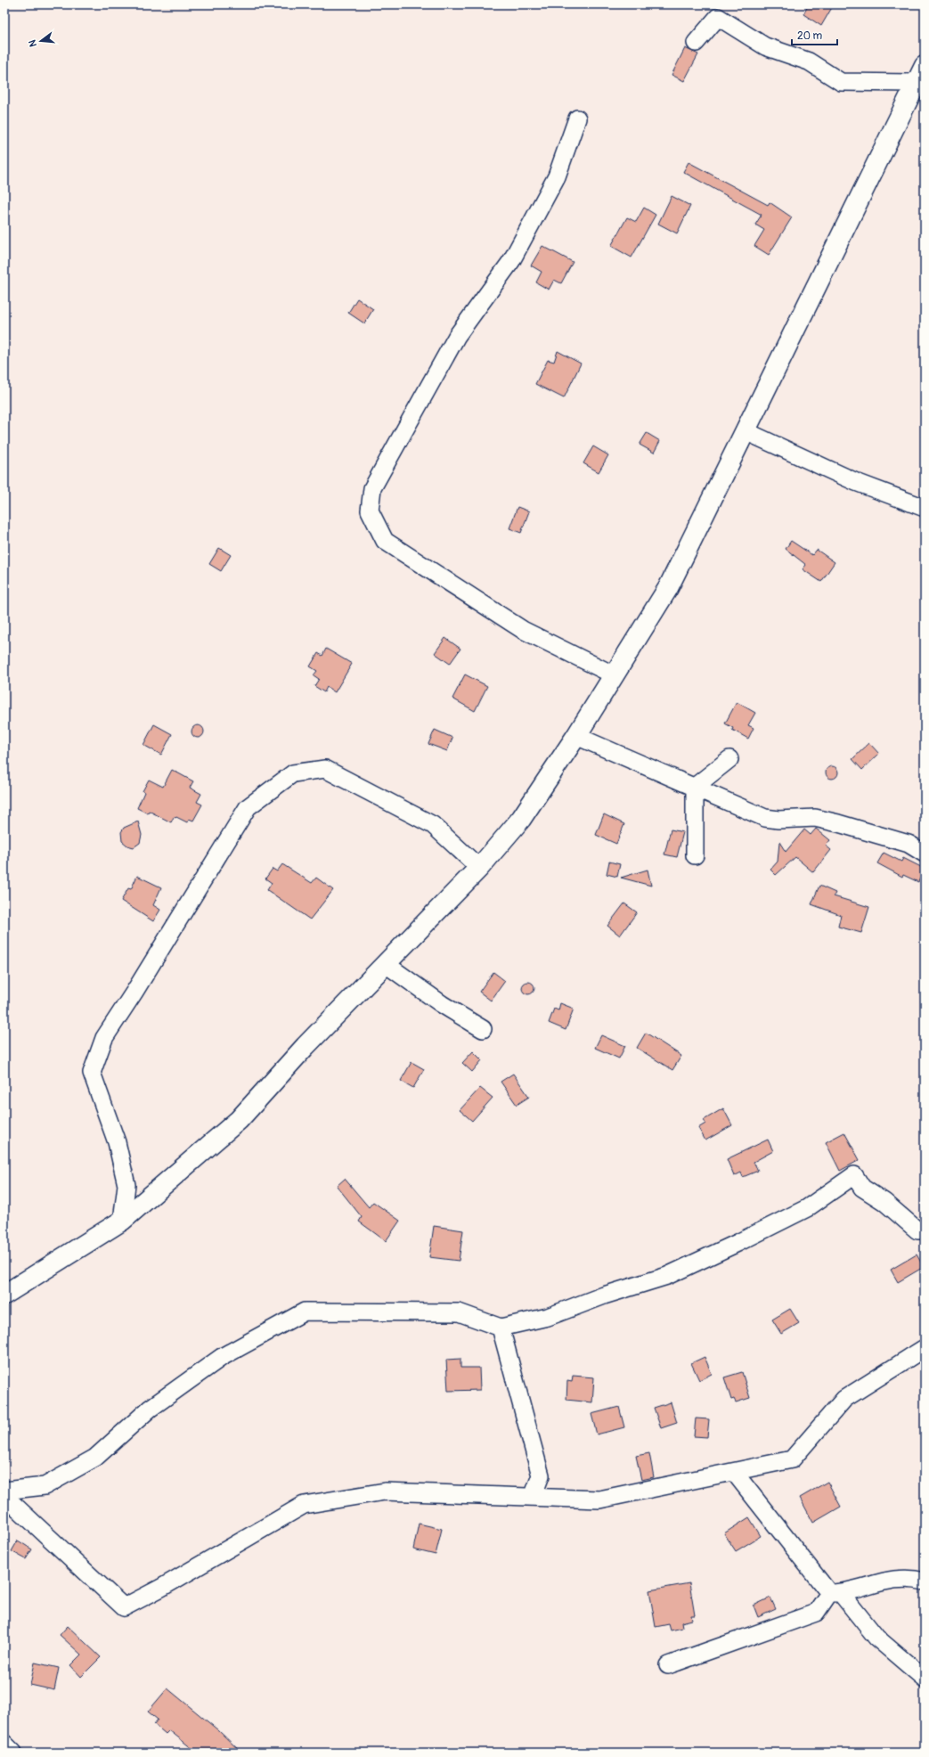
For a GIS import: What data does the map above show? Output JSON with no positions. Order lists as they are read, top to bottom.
{
  "scale_bar": "20 m",
  "north": "left"
}
